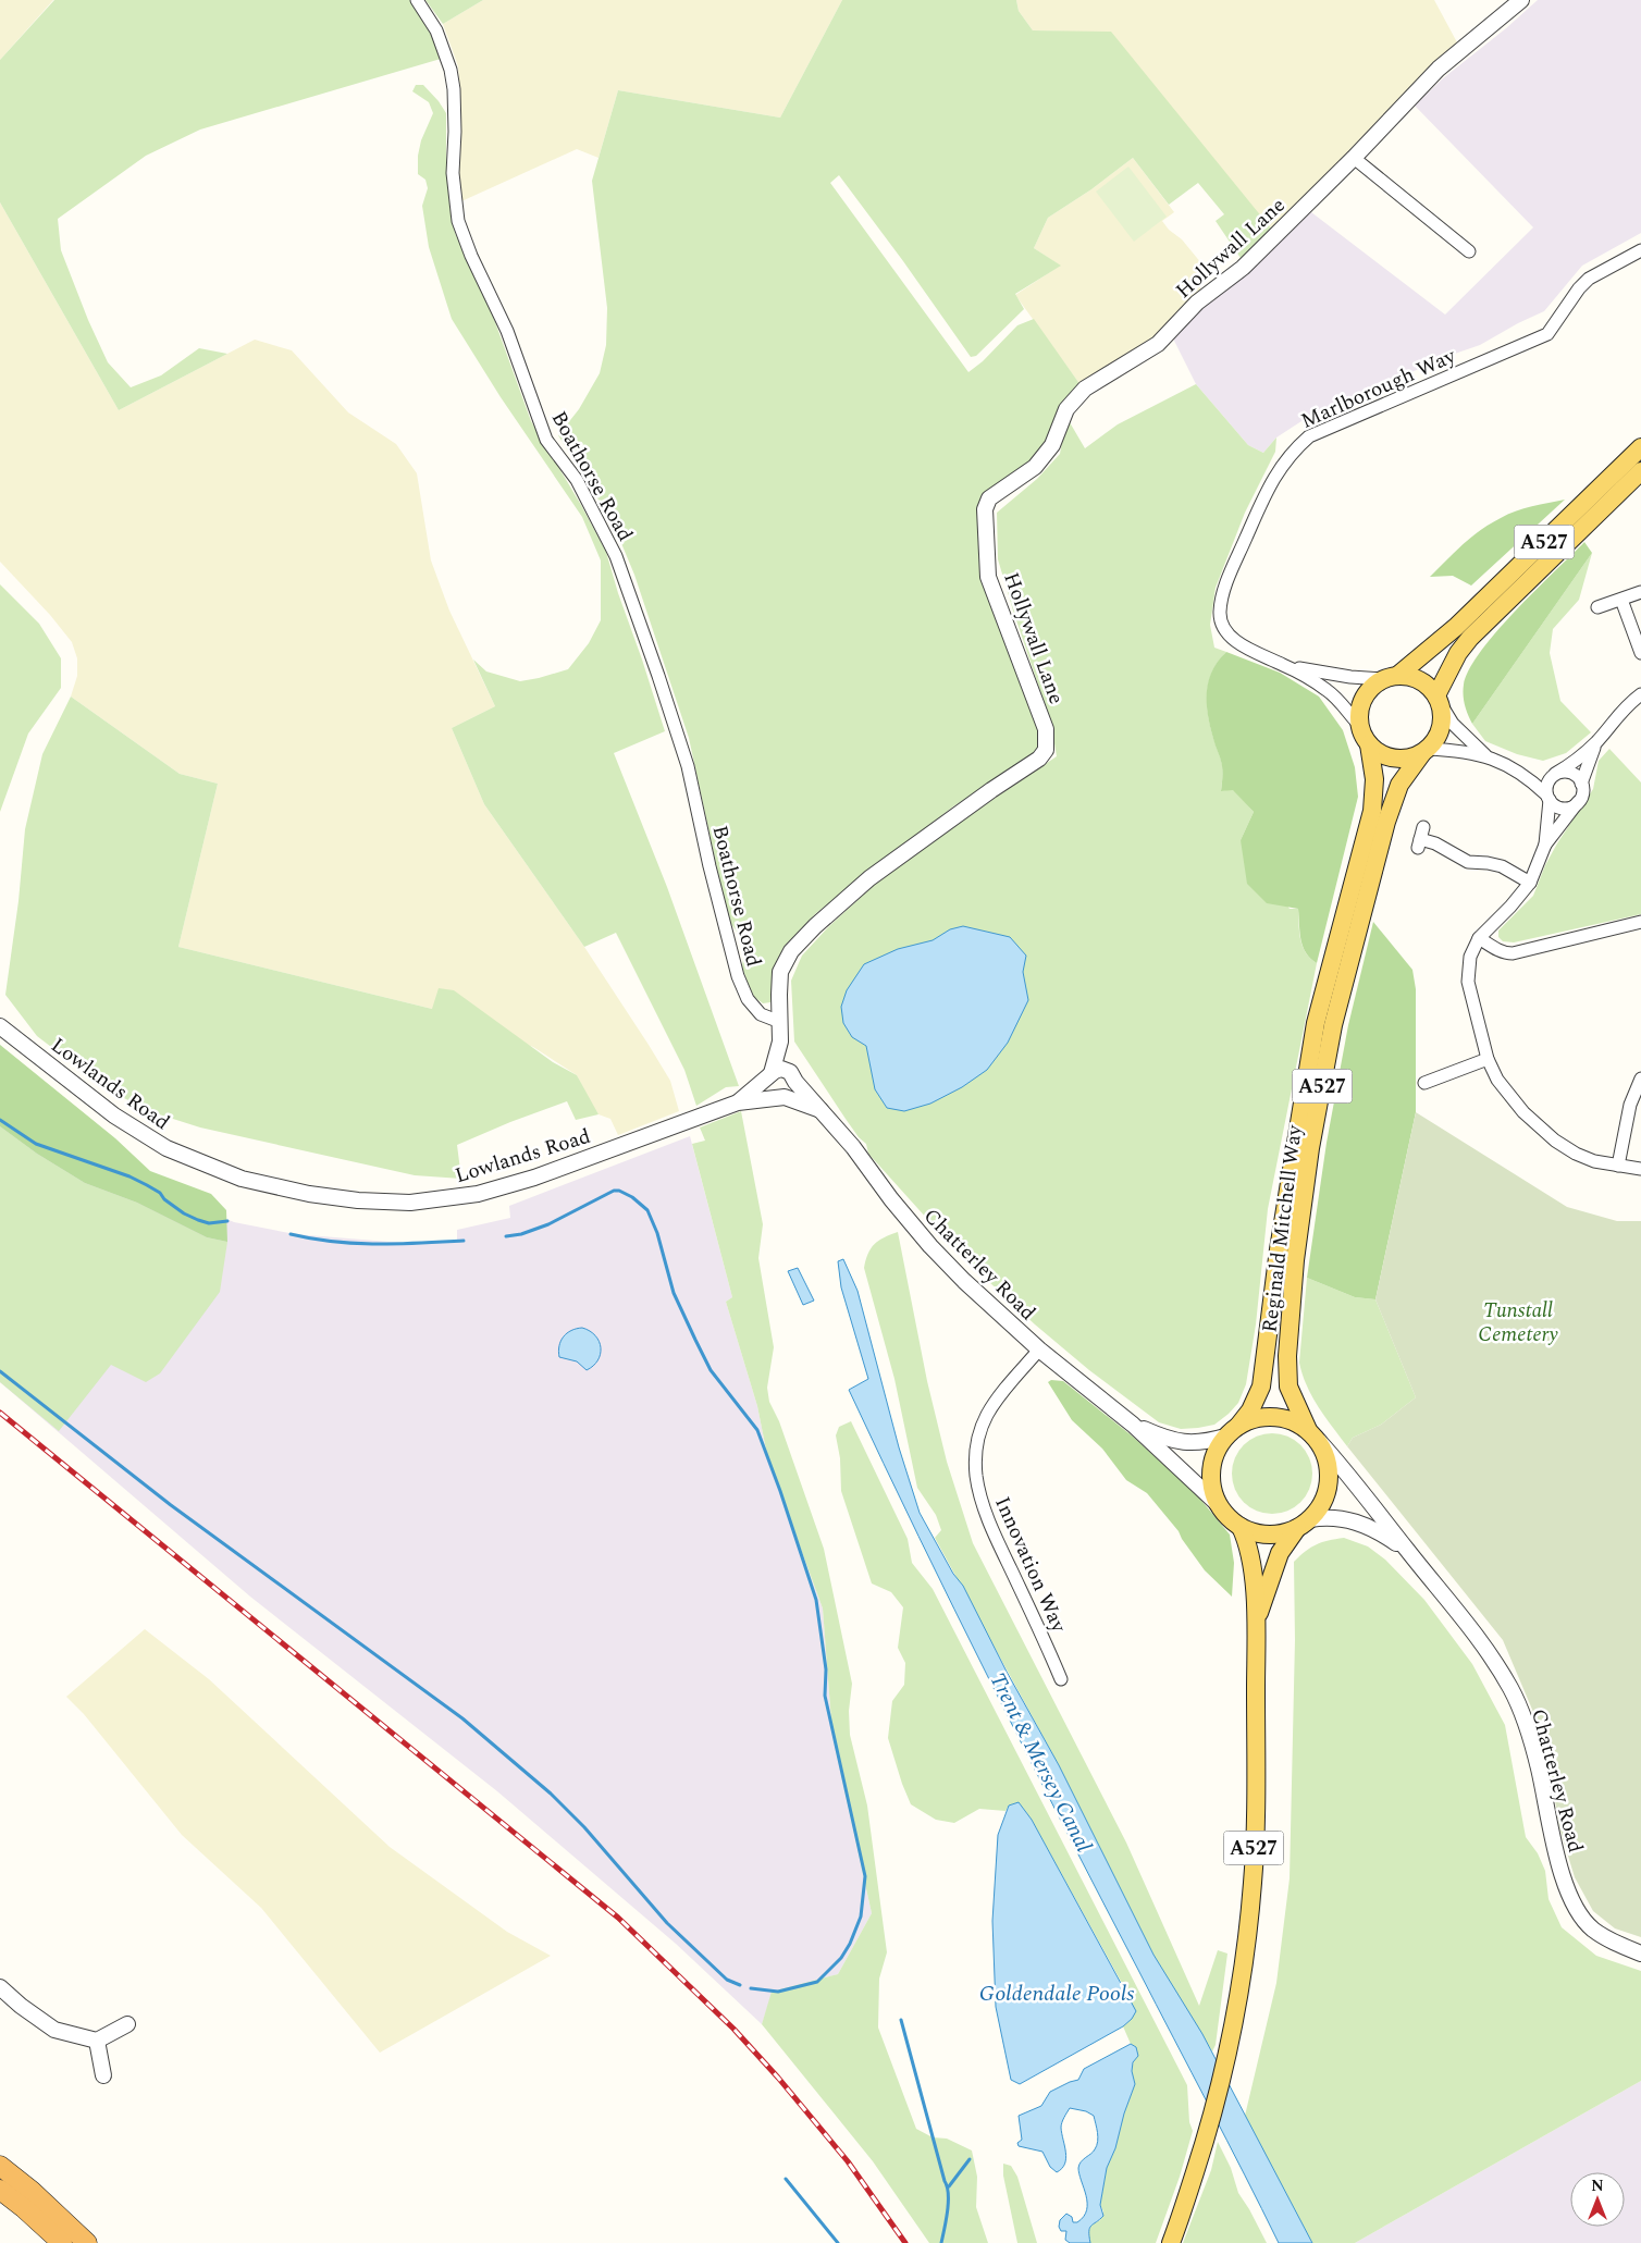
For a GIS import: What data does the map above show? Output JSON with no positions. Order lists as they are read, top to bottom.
{
  "streets": {
    "main road": ["A527", "Reginald Mitchell Way"],
    "street": [
      "Hollywall Lane",
      "Marlborough Way",
      "Boathorse Road",
      "Lowlands Road",
      "Chatterley Road",
      "Innovation Way"
    ]
  },
  "crossings": [
    ["Hollywall Lane", "Boathorse Road"],
    ["Hollywall Lane", "Lowlands Road"],
    ["Hollywall Lane", "Chatterley Road"],
    ["Marlborough Way", "A527"],
    ["Marlborough Way", "Reginald Mitchell Way"],
    ["A527", "Reginald Mitchell Way"],
    ["A527", "Chatterley Road"],
    ["Lowlands Road", "Chatterley Road"],
    ["Reginald Mitchell Way", "Chatterley Road"],
    ["Chatterley Road", "Innovation Way"]
  ],
  "water": ["Trent & Mersey Canal", "Goldendale Pools"],
  "parks": ["Tunstall Cemetery"],
  "north": "top"
}
